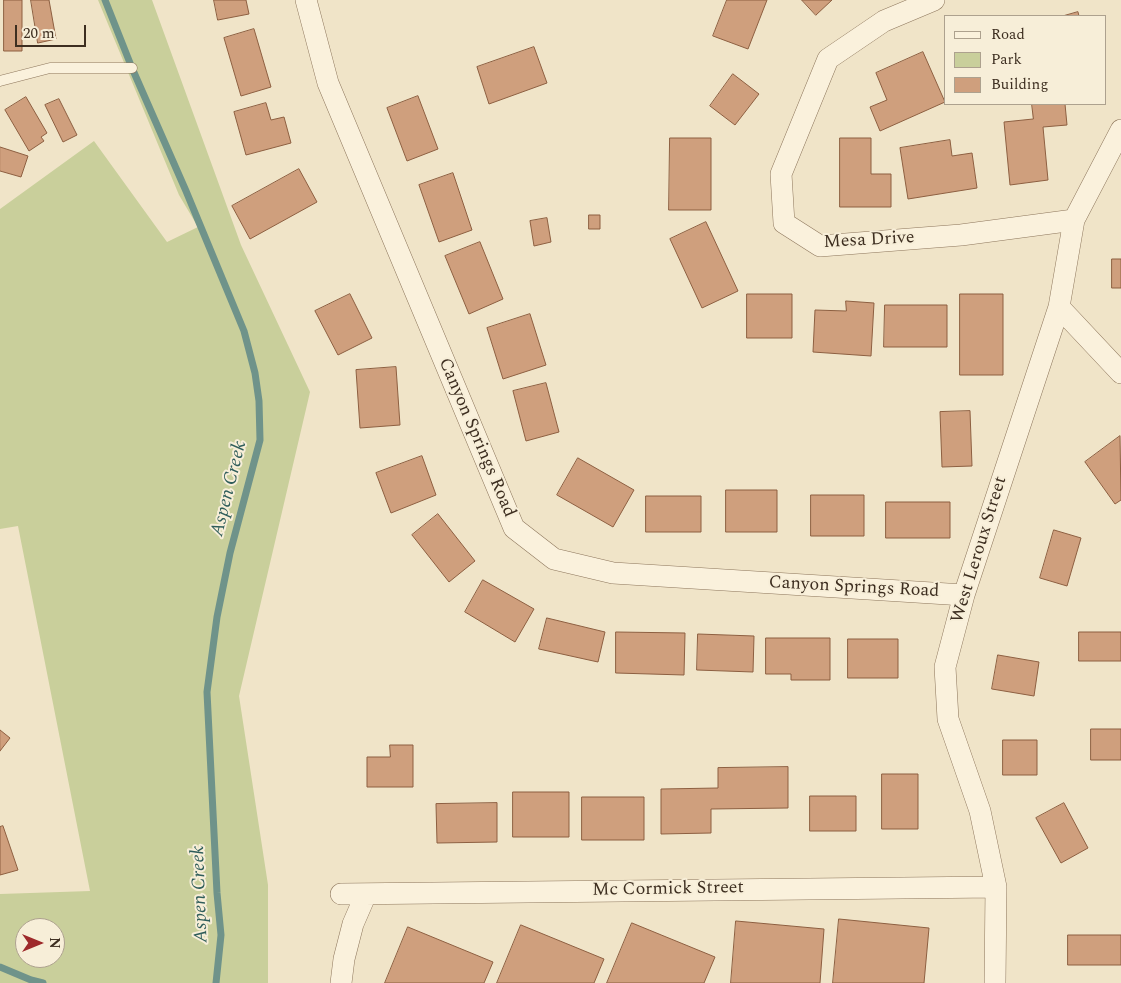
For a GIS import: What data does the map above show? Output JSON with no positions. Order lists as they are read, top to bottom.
{
  "streets": {
    "street": [
      "Mesa Drive",
      "Canyon Springs Road",
      "West Leroux Street",
      "Mc Cormick Street"
    ]
  },
  "crossings": [
    ["Mesa Drive", "West Leroux Street"],
    ["Canyon Springs Road", "West Leroux Street"],
    ["West Leroux Street", "Mc Cormick Street"]
  ],
  "water": ["Aspen Creek"],
  "legend": ["Road", "Park", "Building"],
  "scale_bar": "20 m",
  "north": "right"
}
